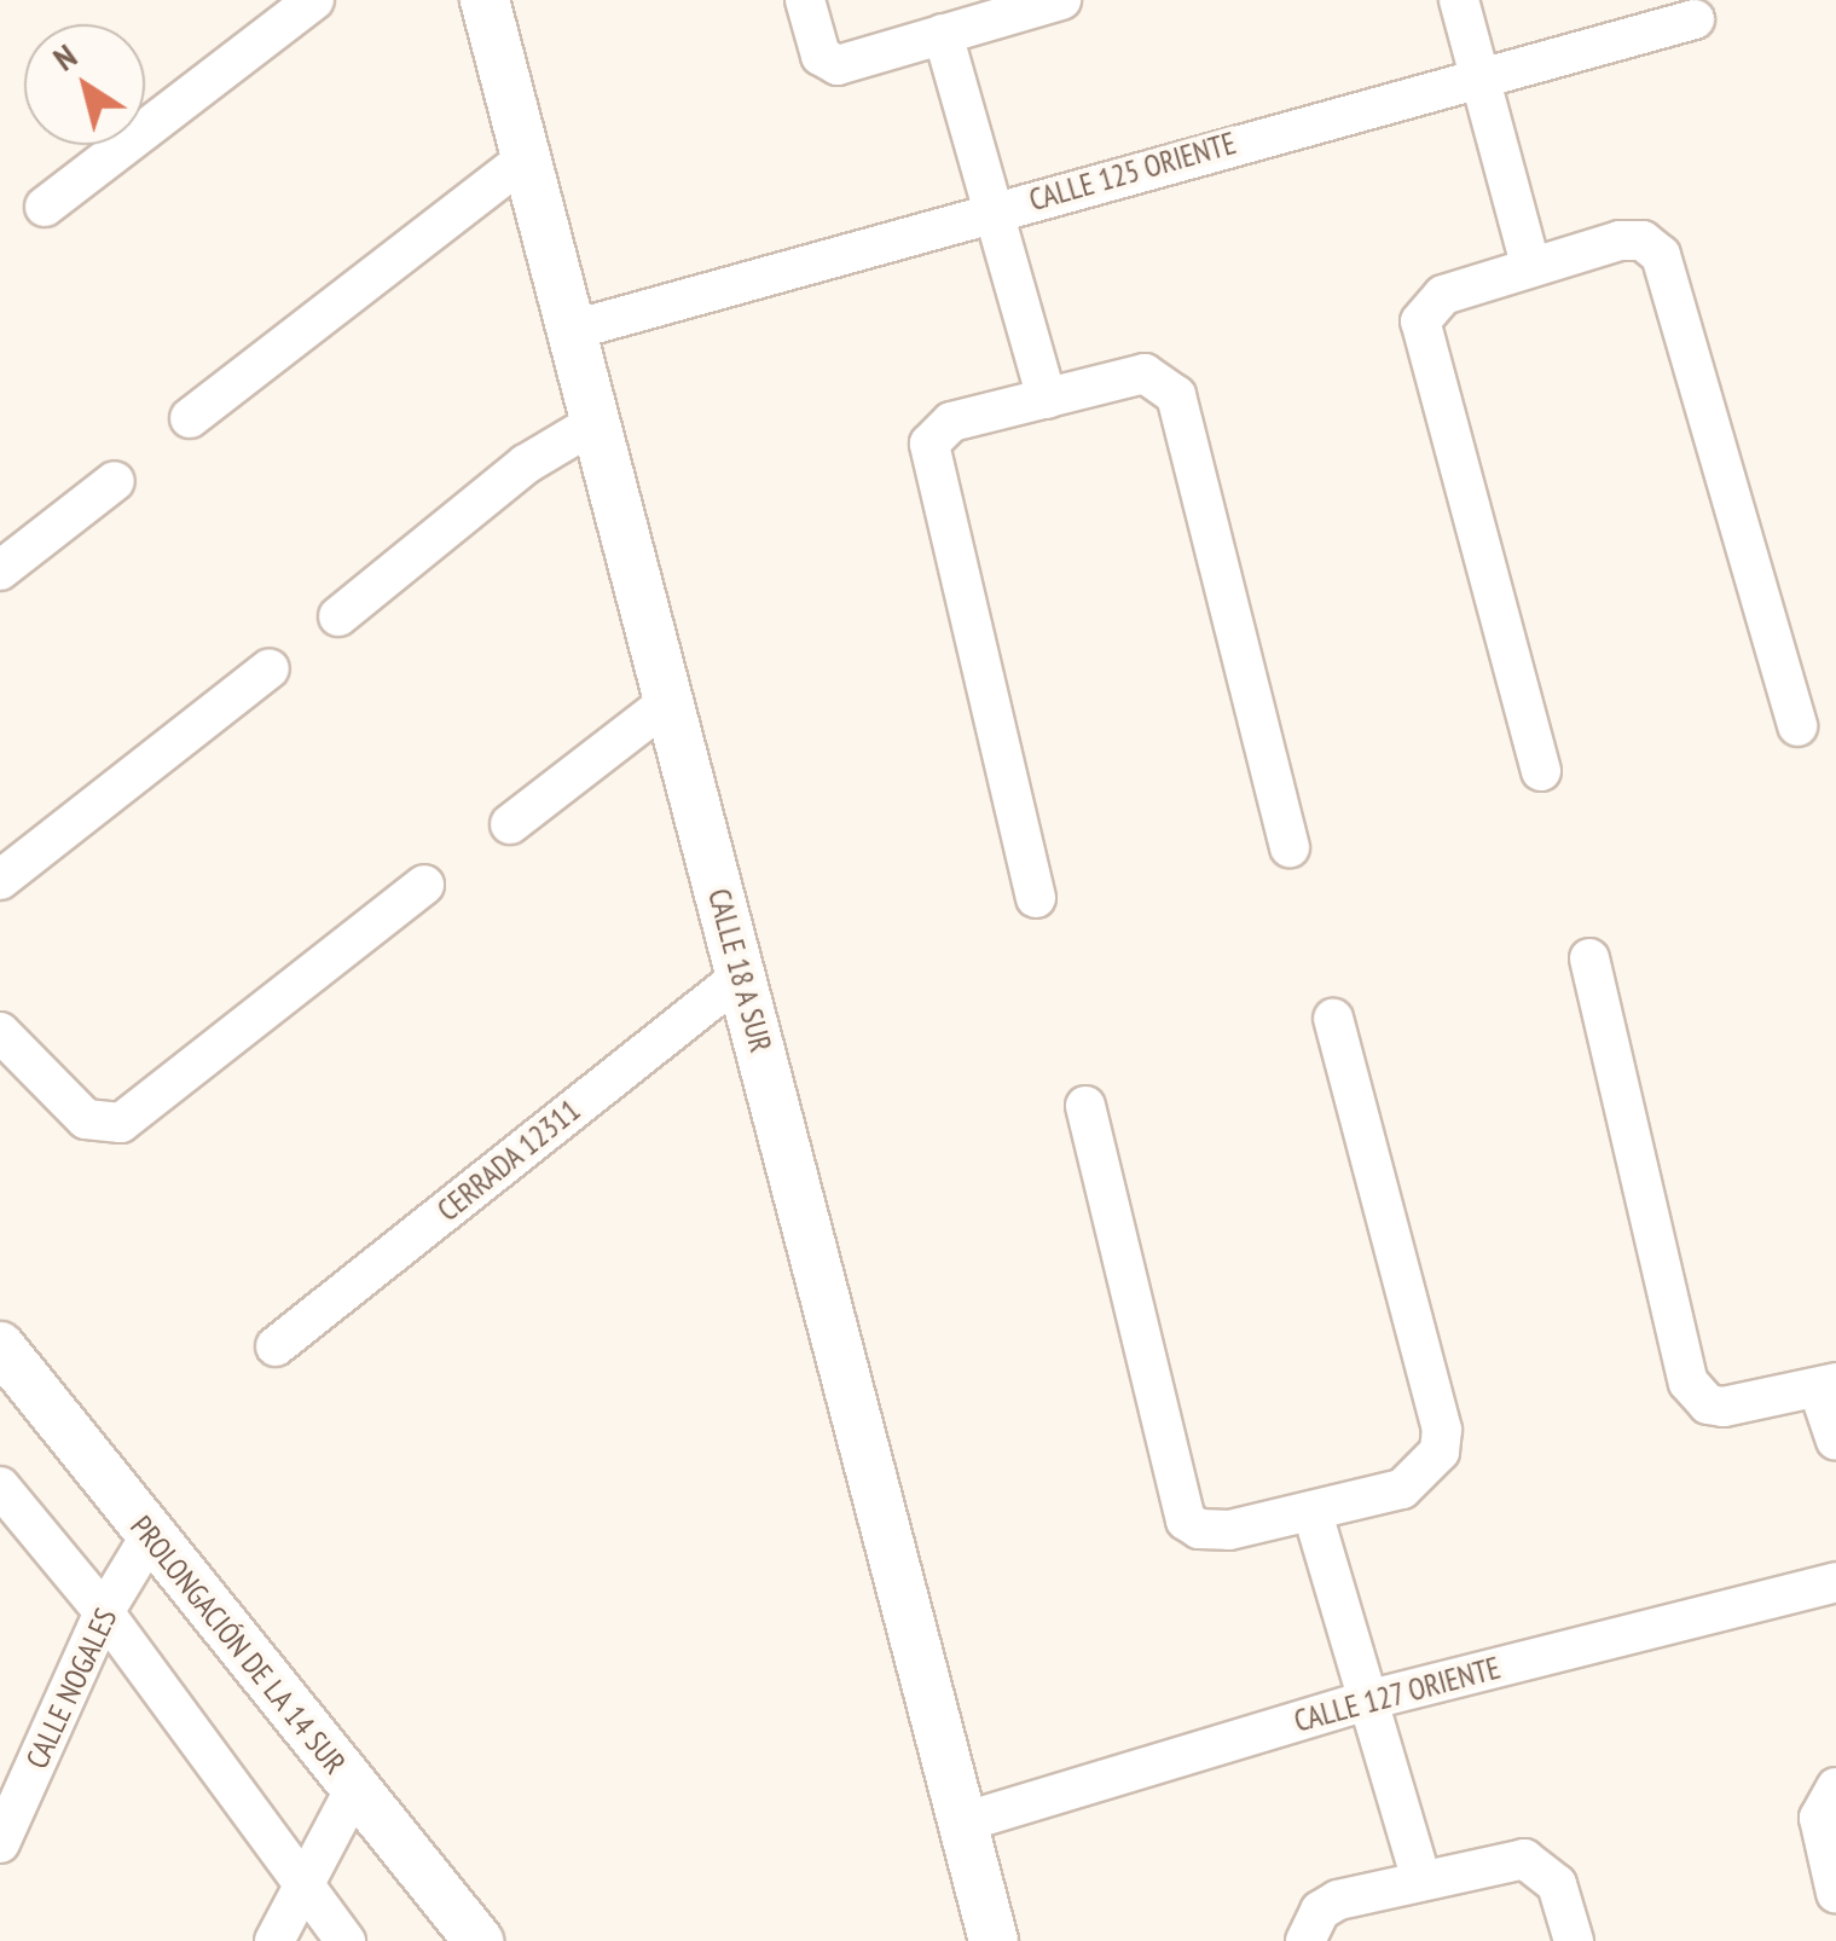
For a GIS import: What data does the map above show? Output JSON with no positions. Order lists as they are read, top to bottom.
{
  "streets": {
    "street": [
      "CALLE 125 ORIENTE",
      "CALLE 18 A SUR",
      "CERRADA 12311",
      "PROLONGACIÓN DE LA 14 SUR",
      "CALLE NOGALES",
      "CALLE 127 ORIENTE"
    ]
  },
  "crossings": [
    ["CALLE 125 ORIENTE", "CALLE 18 A SUR"],
    ["CALLE 18 A SUR", "CERRADA 12311"],
    ["CALLE 18 A SUR", "CALLE 127 ORIENTE"],
    ["PROLONGACIÓN DE LA 14 SUR", "CALLE NOGALES"]
  ],
  "north": "top left"
}
